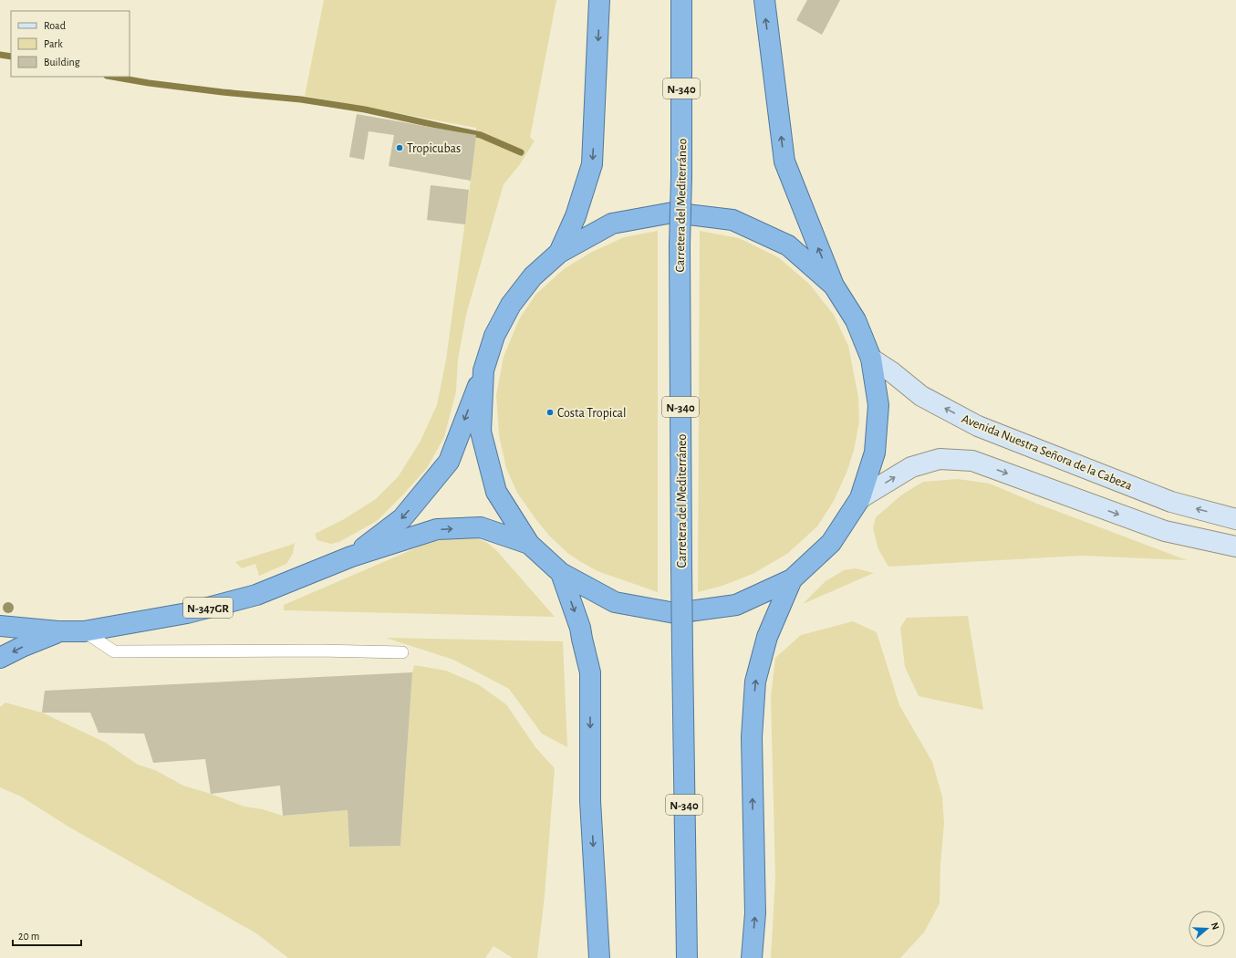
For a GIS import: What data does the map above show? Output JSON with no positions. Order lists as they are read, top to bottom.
{
  "streets": {
    "highway": ["N-340", "Carretera del Mediterráneo", "N-347GR"],
    "main road": ["Avenida Nuestra Señora de la Cabeza"]
  },
  "places": ["Tropicubas", "Costa Tropical"],
  "legend": ["Road", "Park", "Building"],
  "scale_bar": "20 m",
  "north": "right"
}
